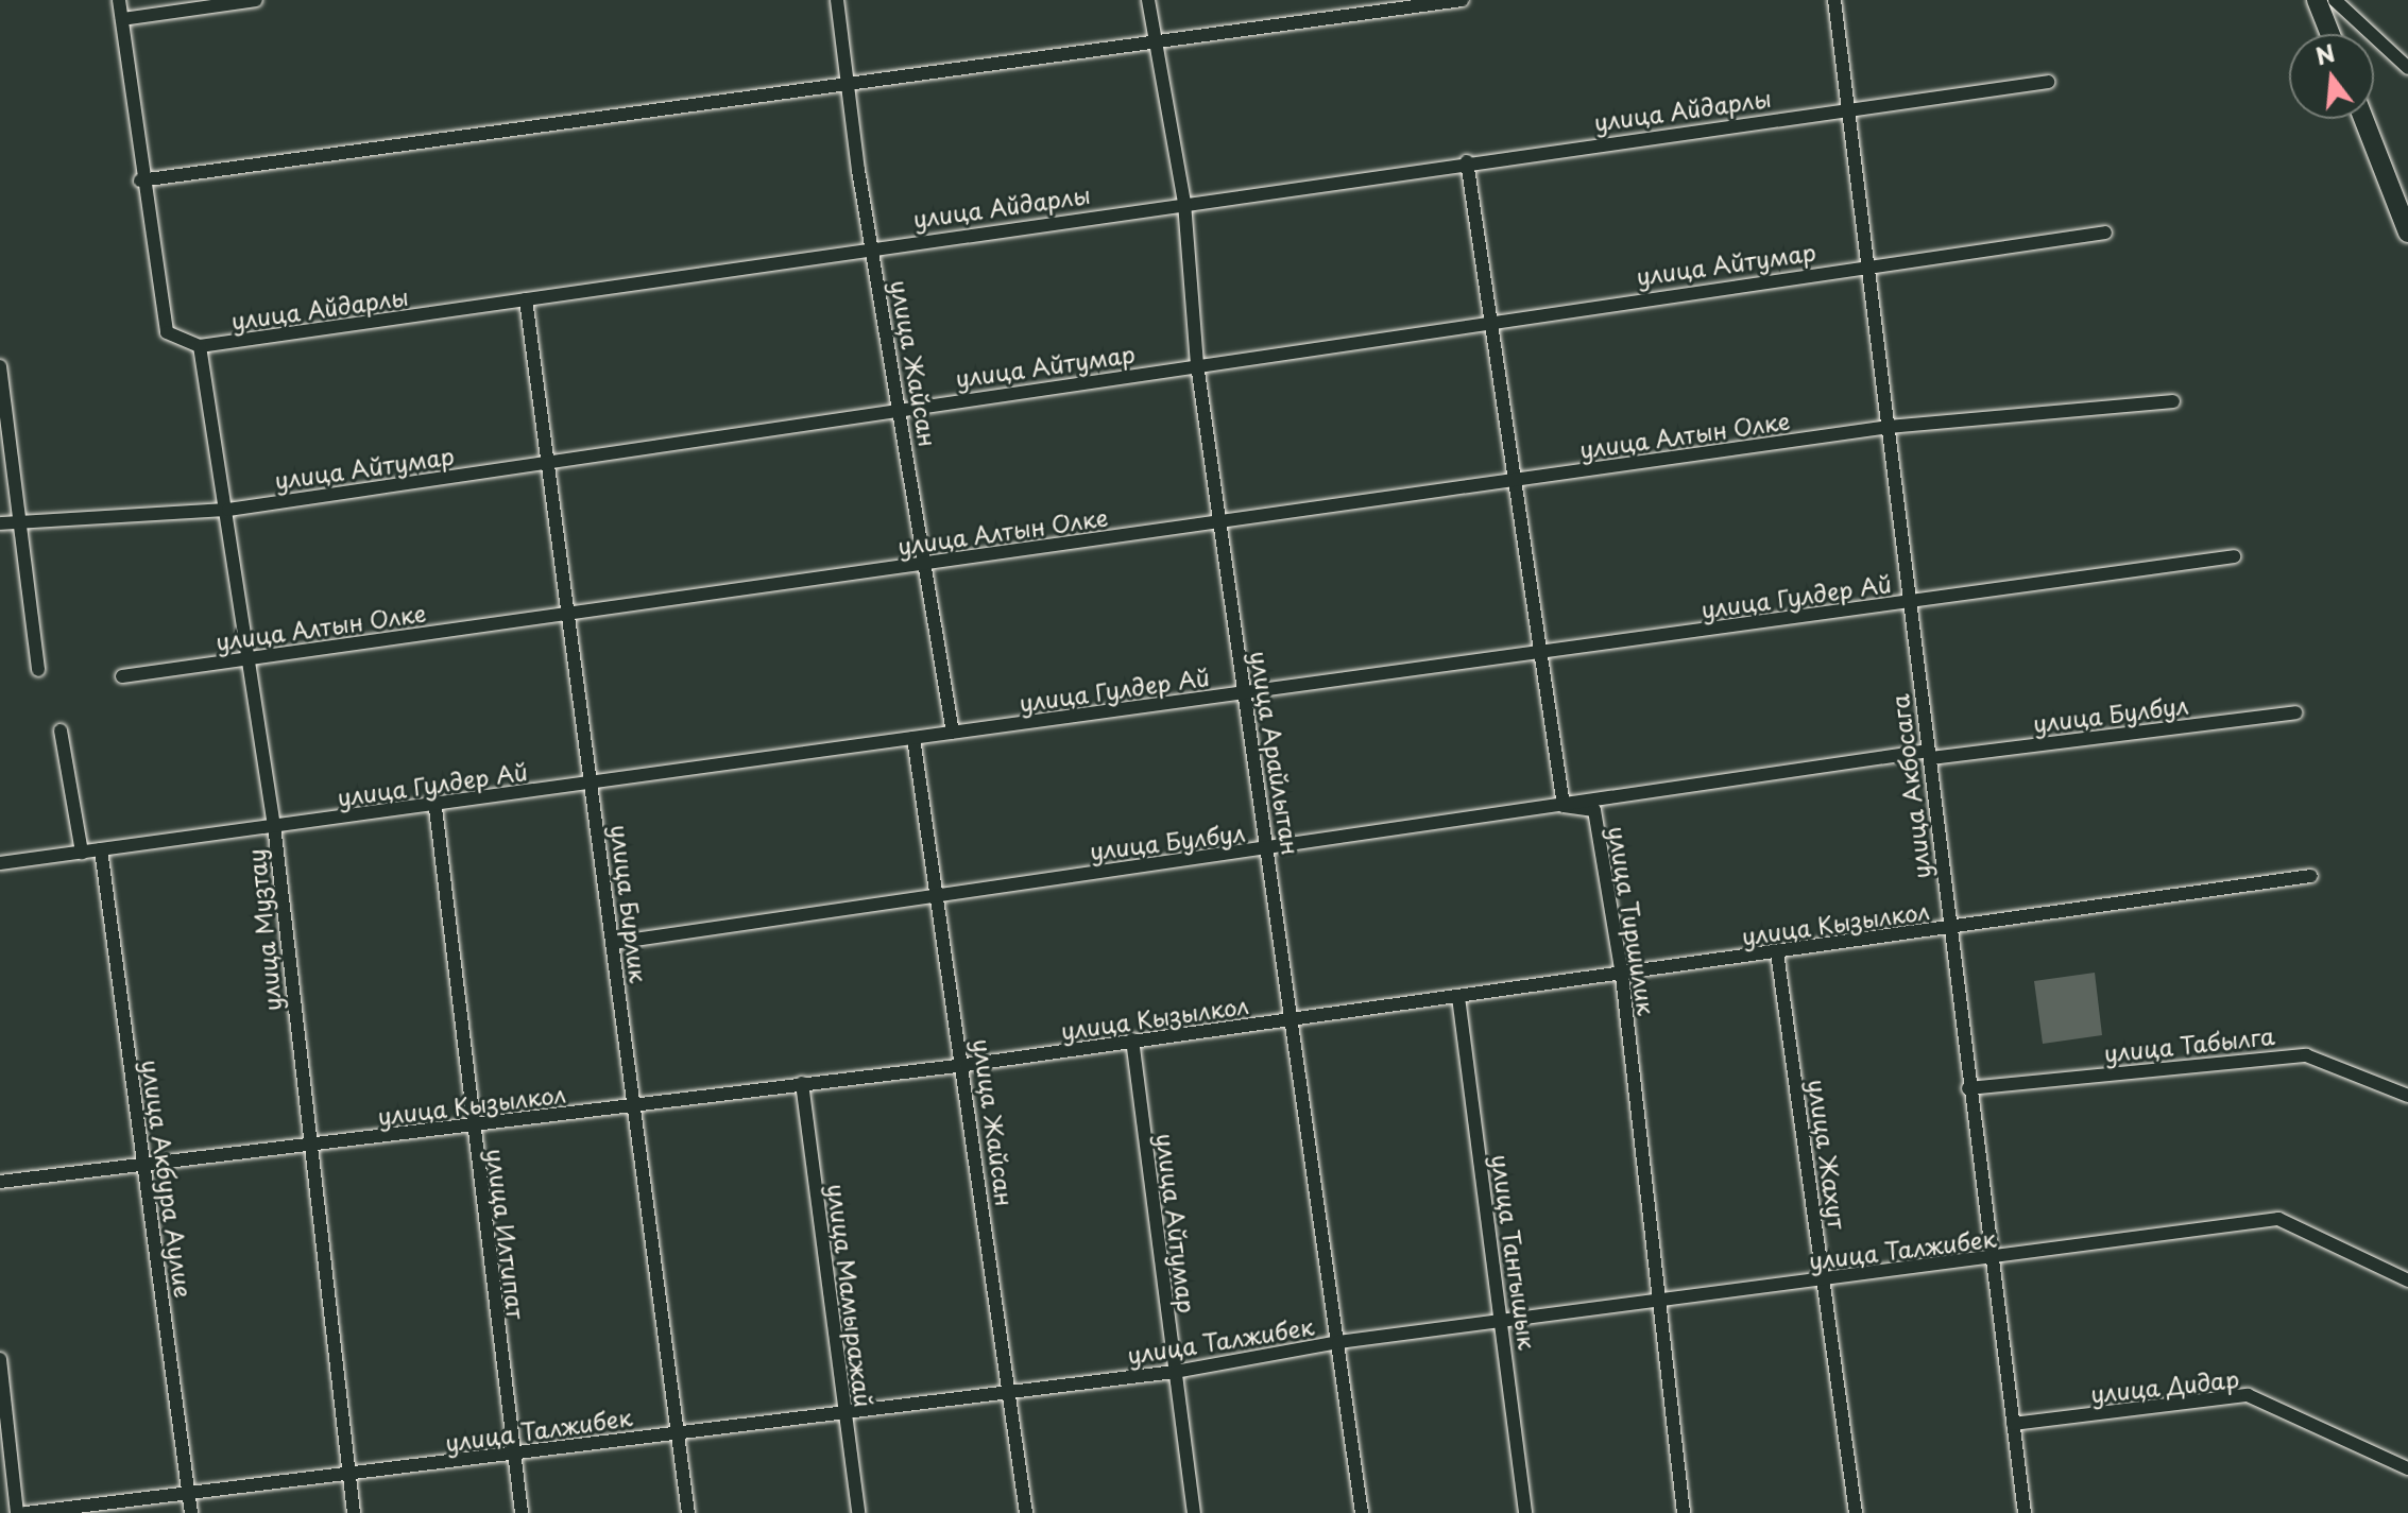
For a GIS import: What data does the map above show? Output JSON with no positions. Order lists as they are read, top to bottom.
{
  "streets": {
    "street": [
      "улица Айдарлы",
      "улица Айтумар",
      "улица Жайсан",
      "улица Алтын Олке",
      "улица Гулдер Ай",
      "улица Булбул",
      "улица Арайлытан",
      "улица Акбосага",
      "улица Бирлик",
      "улица Тиршилик",
      "улица Кызылкол",
      "улица Музтау",
      "улица Табылга",
      "улица Жахут",
      "улица Акбура Аулие",
      "улица Илтипат",
      "улица Талжибек",
      "улица Тангышык",
      "улица Мамыражай",
      "улица Дидар"
    ]
  },
  "crossings": [
    ["улица Айдарлы", "улица Жайсан"],
    ["улица Айдарлы", "улица Арайлытан"],
    ["улица Айдарлы", "улица Акбосага"],
    ["улица Айдарлы", "улица Бирлик"],
    ["улица Айдарлы", "улица Музтау"],
    ["улица Айтумар", "улица Жайсан"],
    ["улица Айтумар", "улица Арайлытан"],
    ["улица Айтумар", "улица Акбосага"],
    ["улица Айтумар", "улица Бирлик"],
    ["улица Айтумар", "улица Кызылкол"],
    ["улица Айтумар", "улица Музтау"],
    ["улица Айтумар", "улица Талжибек"],
    ["улица Жайсан", "улица Алтын Олке"],
    ["улица Жайсан", "улица Гулдер Ай"],
    ["улица Жайсан", "улица Булбул"],
    ["улица Жайсан", "улица Кызылкол"],
    ["улица Жайсан", "улица Талжибек"],
    ["улица Алтын Олке", "улица Арайлытан"],
    ["улица Алтын Олке", "улица Акбосага"],
    ["улица Алтын Олке", "улица Бирлик"],
    ["улица Алтын Олке", "улица Музтау"],
    ["улица Гулдер Ай", "улица Арайлытан"],
    ["улица Гулдер Ай", "улица Акбосага"],
    ["улица Гулдер Ай", "улица Бирлик"],
    ["улица Гулдер Ай", "улица Музтау"],
    ["улица Гулдер Ай", "улица Акбура Аулие"],
    ["улица Гулдер Ай", "улица Илтипат"],
    ["улица Булбул", "улица Арайлытан"],
    ["улица Булбул", "улица Акбосага"],
    ["улица Булбул", "улица Бирлик"],
    ["улица Булбул", "улица Тиршилик"],
    ["улица Арайлытан", "улица Кызылкол"],
    ["улица Арайлытан", "улица Талжибек"],
    ["улица Акбосага", "улица Кызылкол"],
    ["улица Акбосага", "улица Табылга"],
    ["улица Акбосага", "улица Талжибек"],
    ["улица Акбосага", "улица Дидар"],
    ["улица Бирлик", "улица Кызылкол"],
    ["улица Бирлик", "улица Талжибек"],
    ["улица Тиршилик", "улица Кызылкол"],
    ["улица Тиршилик", "улица Талжибек"],
    ["улица Кызылкол", "улица Музтау"],
    ["улица Кызылкол", "улица Жахут"],
    ["улица Кызылкол", "улица Акбура Аулие"],
    ["улица Кызылкол", "улица Илтипат"],
    ["улица Кызылкол", "улица Тангышык"],
    ["улица Кызылкол", "улица Мамыражай"],
    ["улица Музтау", "улица Талжибек"],
    ["улица Жахут", "улица Талжибек"],
    ["улица Акбура Аулие", "улица Талжибек"],
    ["улица Илтипат", "улица Талжибек"],
    ["улица Талжибек", "улица Тангышык"],
    ["улица Талжибек", "улица Мамыражай"]
  ],
  "north": "top"
}
